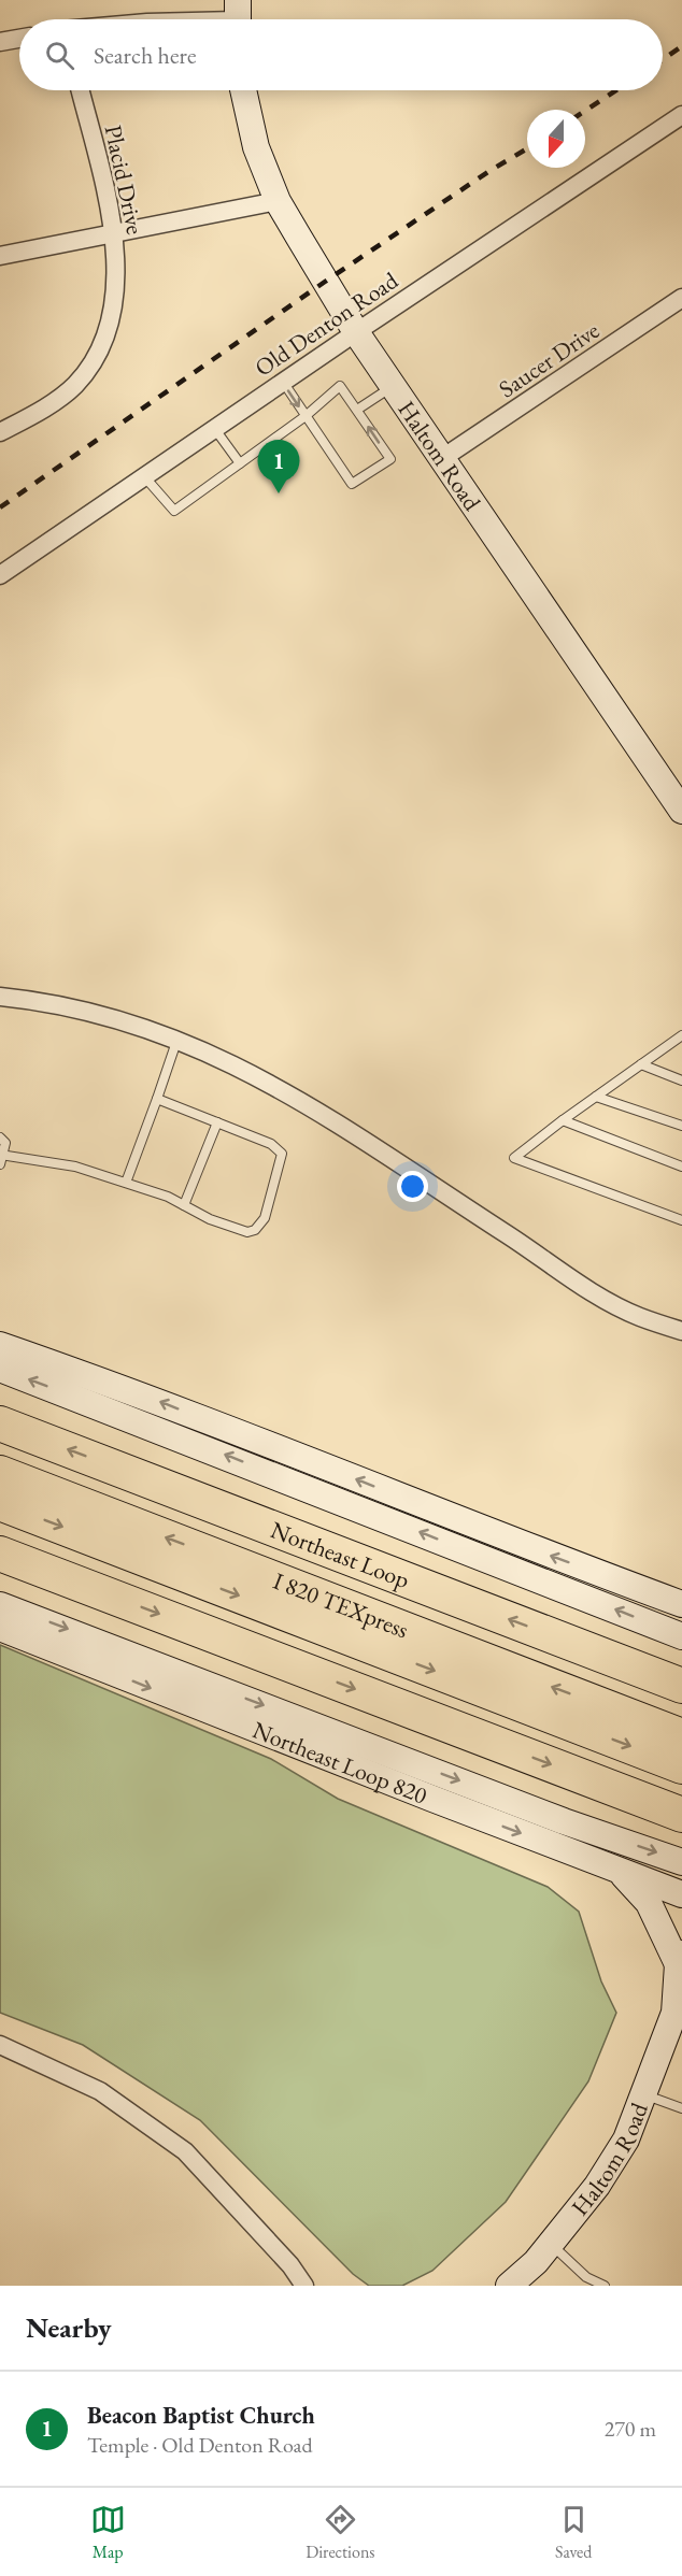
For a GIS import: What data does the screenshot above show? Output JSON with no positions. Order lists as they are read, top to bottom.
{
  "streets": {
    "highway": ["Northeast Loop", "I 820 TEXpress"],
    "main road": ["Haltom Road", "Northeast Loop 820"],
    "street": ["Placid Drive", "Old Denton Road", "Saucer Drive"]
  },
  "crossings": [
    ["Old Denton Road", "Haltom Road"],
    ["Saucer Drive", "Haltom Road"]
  ],
  "north": "bottom",
  "page": {
    "search": "Search here",
    "pins": "1",
    "heading": "Nearby",
    "list": [
      {
        "mark": "1",
        "name": "Beacon Baptist Church",
        "note": "Temple · Old Denton Road",
        "value": "270 m"
      }
    ],
    "nav": ["Map", "Directions", "Saved"]
  }
}
